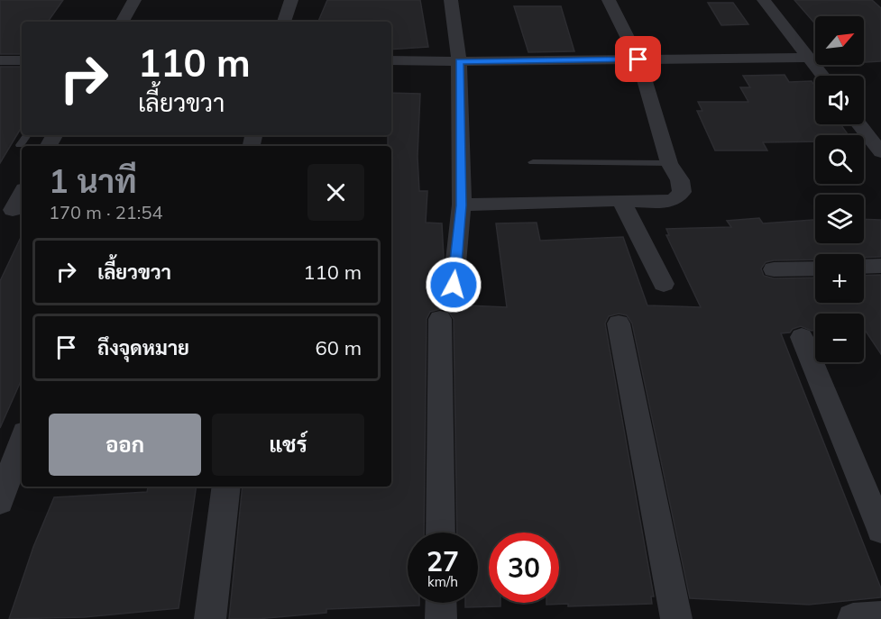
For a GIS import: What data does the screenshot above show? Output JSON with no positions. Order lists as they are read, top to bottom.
{
  "north": "top right",
  "page": {
    "map_buttons": ["+", "−"],
    "turn": ["110 m", "เลี้ยวขวา"],
    "heading": ["1 นาที", "170 m · 21:54"],
    "list": [
      {
        "name": "เลี้ยวขวา",
        "value": "110 m"
      },
      {
        "name": "ถึงจุดหมาย",
        "value": "60 m"
      }
    ],
    "buttons": ["ออก", "แชร์"],
    "speed": "27 km/h",
    "limit": "30"
  }
}
